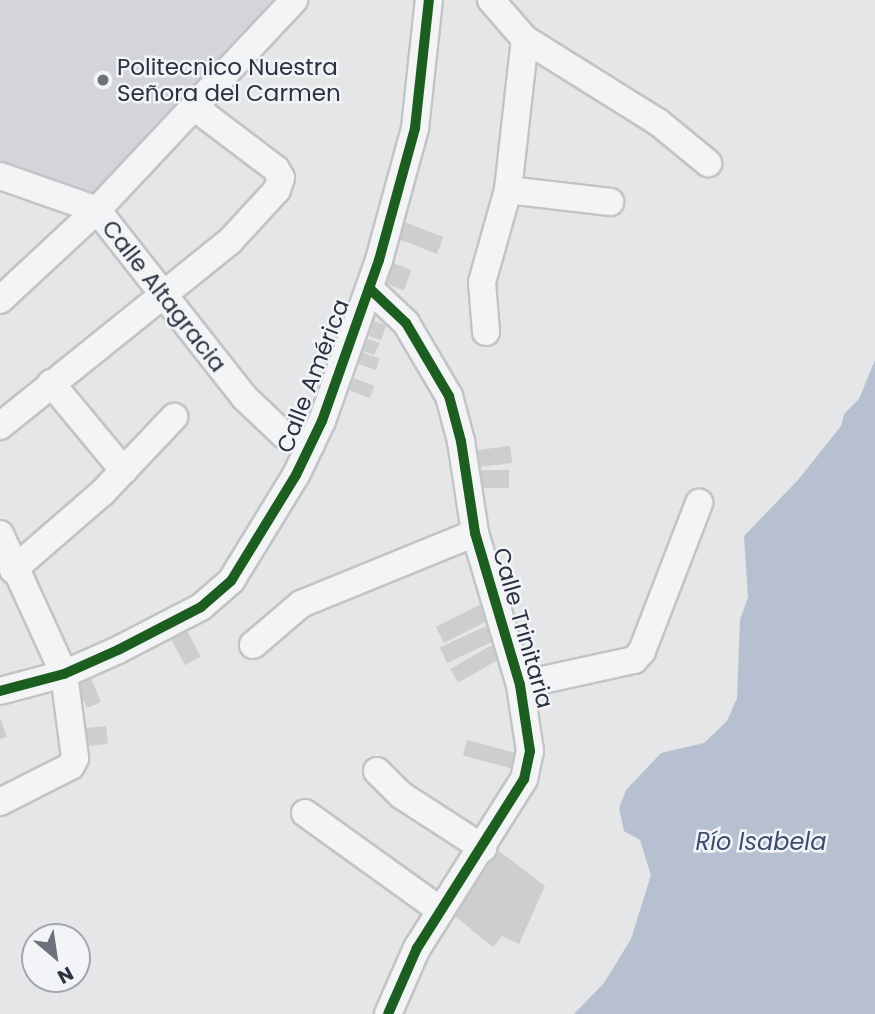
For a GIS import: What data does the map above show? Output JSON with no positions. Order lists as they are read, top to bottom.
{
  "streets": {
    "street": ["Calle Altagracia", "Calle América", "Calle Trinitaria"]
  },
  "crossings": [
    ["Calle Altagracia", "Calle América"],
    ["Calle América", "Calle Trinitaria"]
  ],
  "water": ["Río Isabela"],
  "places": ["Politecnico Nuestra Señora del Carmen"],
  "north": "bottom right"
}
